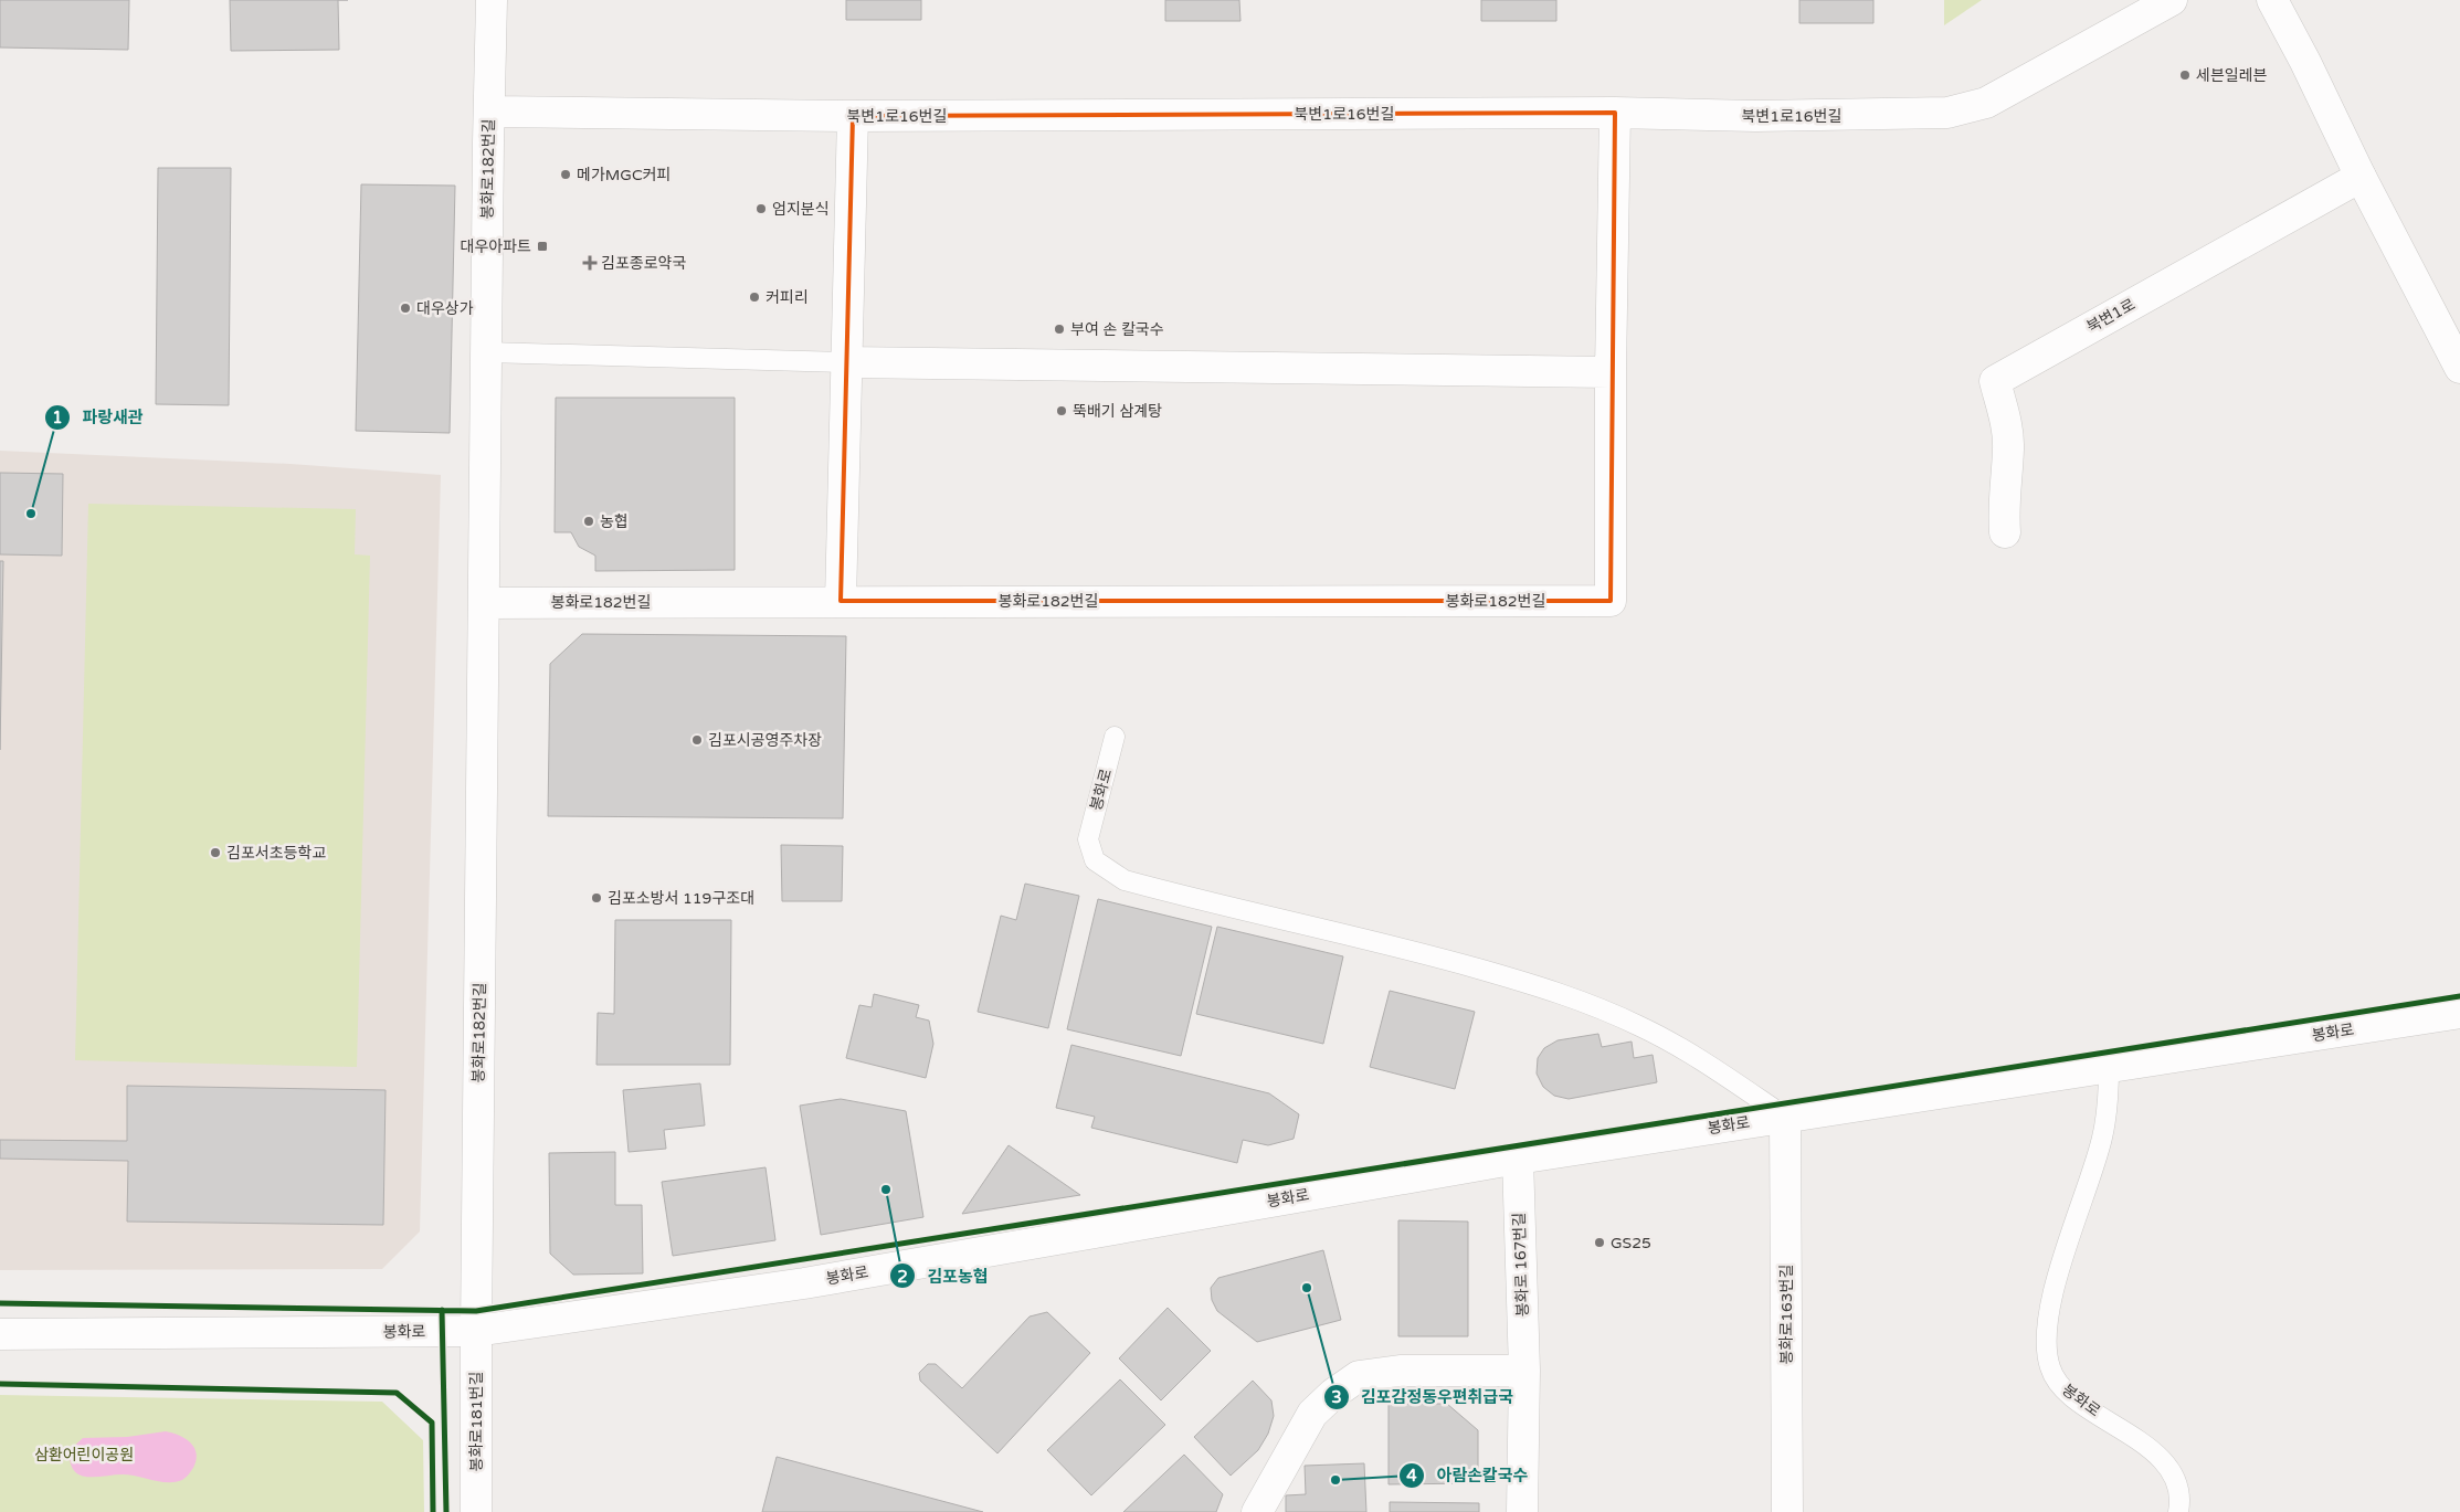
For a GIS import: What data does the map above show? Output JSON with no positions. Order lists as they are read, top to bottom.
{
  "streets": {
    "street": [
      "북변1로16번길",
      "봉화로182번길",
      "북변1로",
      "봉화로",
      "봉화로 167번길",
      "봉화로163번길",
      "봉화로181번길"
    ]
  },
  "crossings": [
    ["북변1로16번길", "봉화로182번길"],
    ["봉화로182번길", "봉화로"],
    ["봉화로182번길", "봉화로181번길"],
    ["봉화로", "봉화로 167번길"],
    ["봉화로", "봉화로163번길"],
    ["봉화로", "봉화로181번길"]
  ],
  "parks": ["삼환어린이공원"],
  "places": {
    "other": [
      "세븐일레븐",
      "메가MGC커피",
      "엄지분식",
      "커피리",
      "대우상가",
      "부여 손 칼국수",
      "뚝배기 삼계탕",
      "파랑새관",
      "농협",
      "김포시공영주차장",
      "김포서초등학교",
      "김포소방서 119구조대",
      "김포농협",
      "GS25",
      "김포감정동우편취급국",
      "아람손칼국수"
    ],
    "transit": ["대우아파트"],
    "health": ["김포종로약국"]
  }
}
